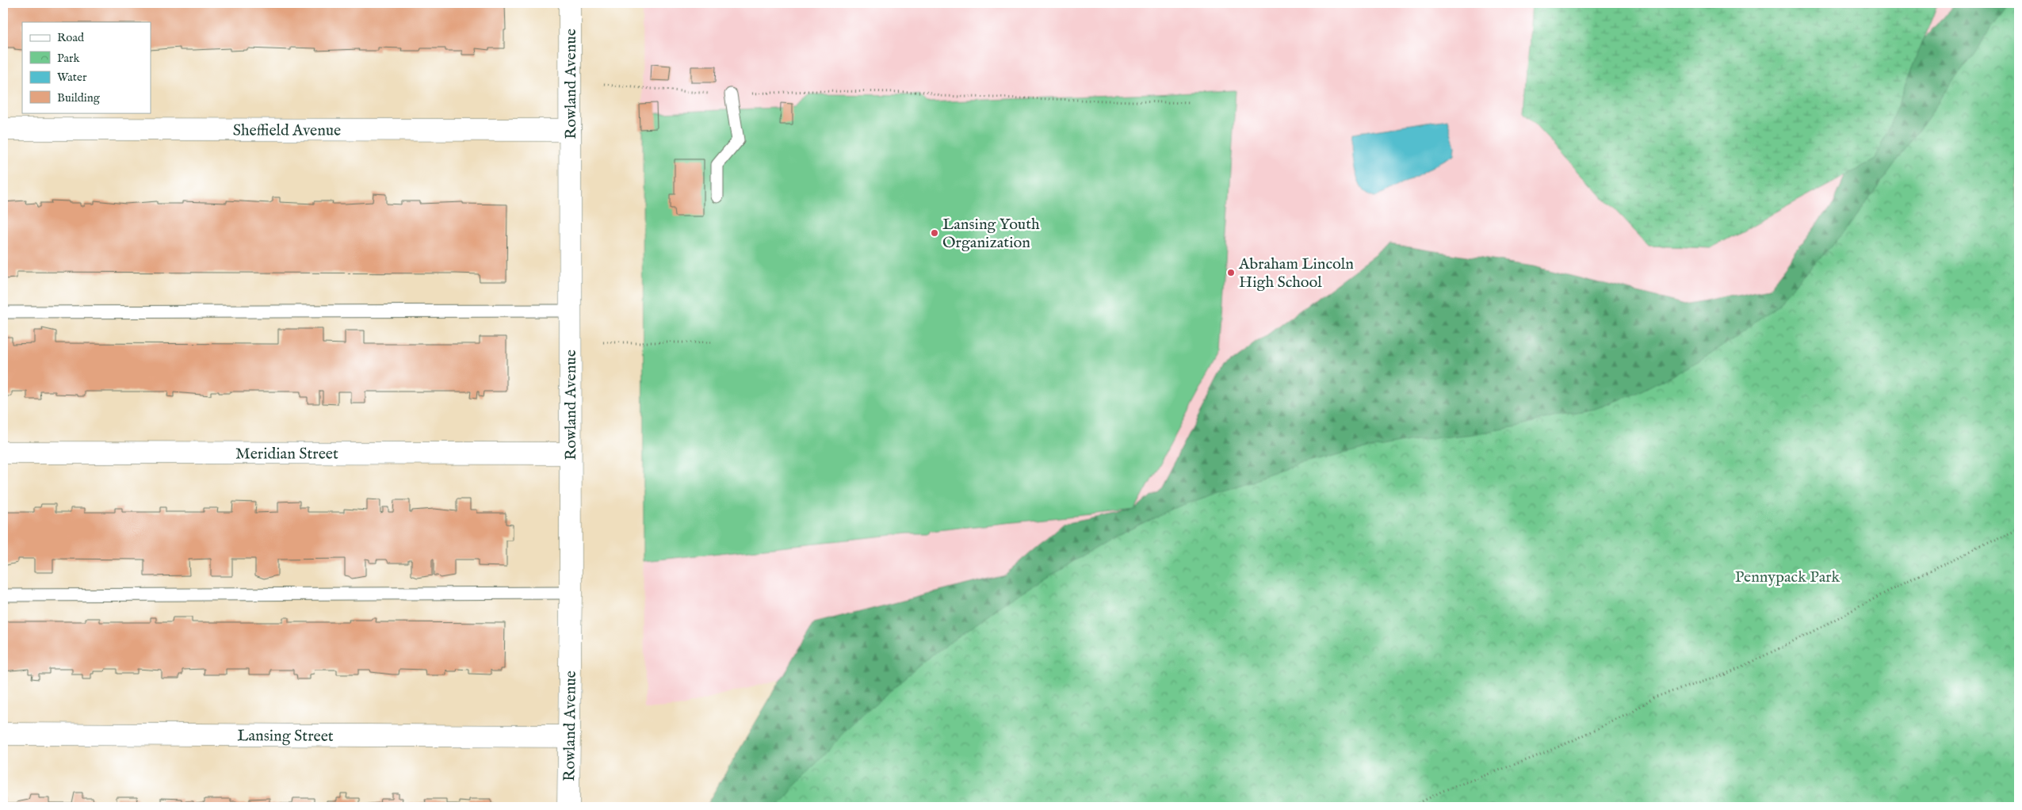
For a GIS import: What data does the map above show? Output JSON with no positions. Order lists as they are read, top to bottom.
{
  "streets": {
    "street": [
      "Rowland Avenue",
      "Sheffield Avenue",
      "Meridian Street",
      "Lansing Street"
    ]
  },
  "crossings": [
    ["Rowland Avenue", "Sheffield Avenue"],
    ["Rowland Avenue", "Meridian Street"],
    ["Rowland Avenue", "Lansing Street"]
  ],
  "parks": ["Pennypack Park"],
  "places": ["Lansing Youth Organization", "Abraham Lincoln High School"],
  "legend": [
    "Road",
    "Park",
    "Water",
    "Building"
  ]
}
